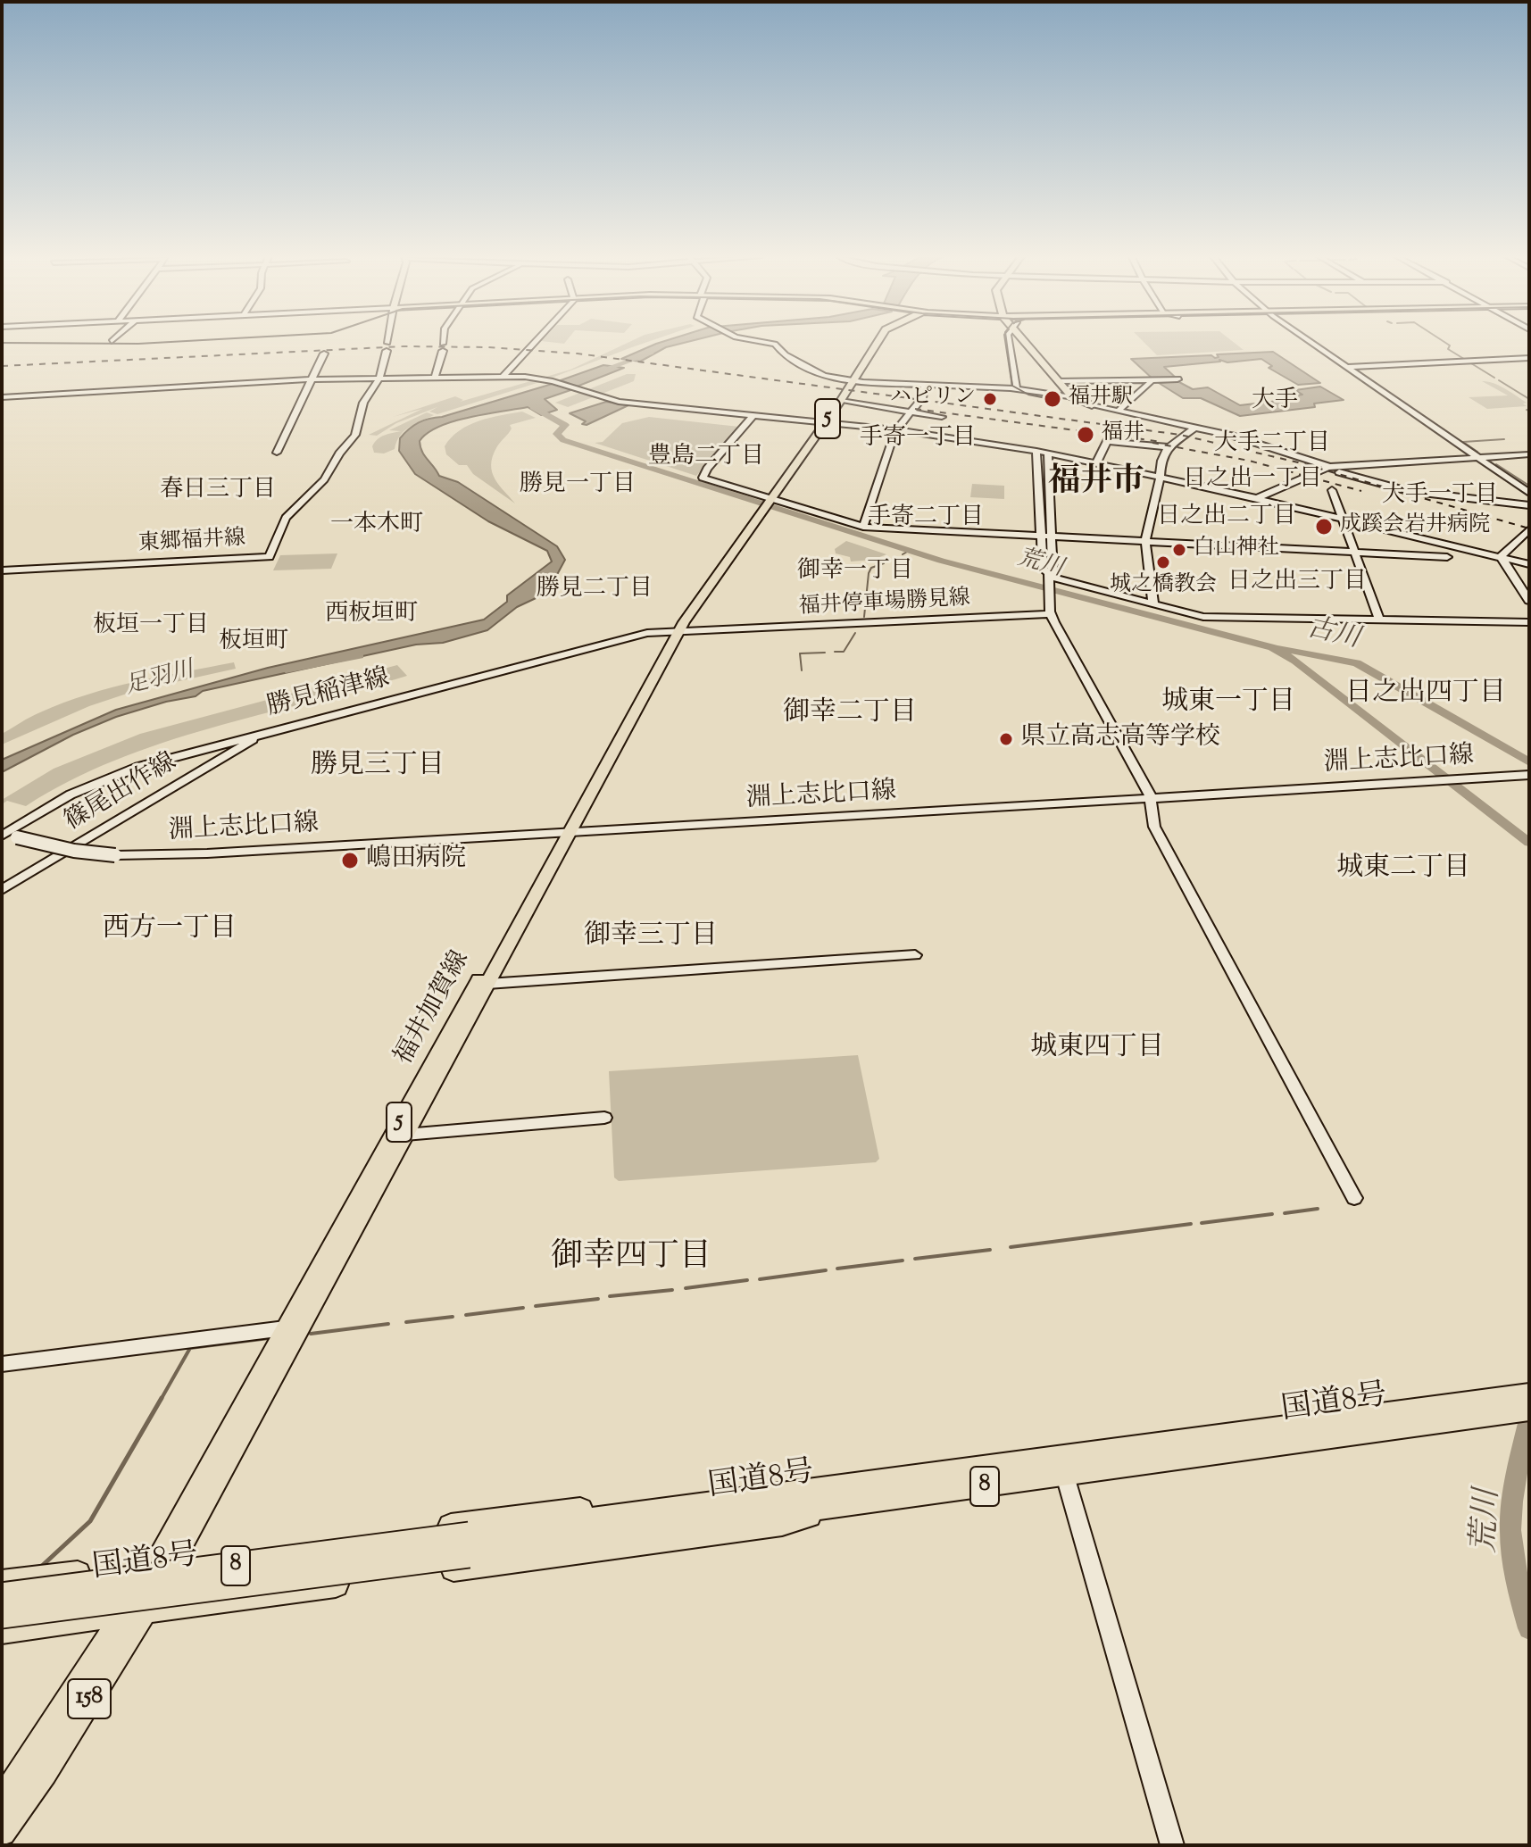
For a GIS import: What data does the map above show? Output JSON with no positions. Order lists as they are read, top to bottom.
{
  "streets": {
    "highway": ["国道8号", "8", "158"],
    "main road": ["5", "福井加賀線"],
    "street": [
      "東郷福井線",
      "福井停車場勝見線",
      "勝見稲津線",
      "淵上志比口線",
      "篠尾出作線"
    ]
  },
  "crossings": [
    ["福井停車場勝見線", "勝見稲津線"],
    ["福井停車場勝見線", "福井加賀線"],
    ["勝見稲津線", "淵上志比口線"],
    ["勝見稲津線", "篠尾出作線"],
    ["勝見稲津線", "福井加賀線"],
    ["淵上志比口線", "福井加賀線"],
    ["福井加賀線", "158"]
  ],
  "districts": [
    "大手",
    "手寄一丁目",
    "大手二丁目",
    "豊島二丁目",
    "日之出一丁目",
    "福井市",
    "勝見一丁目",
    "春日三丁目",
    "大手一丁目",
    "日之出二丁目",
    "手寄二丁目",
    "一本木町",
    "御幸一丁目",
    "日之出三丁目",
    "勝見二丁目",
    "西板垣町",
    "板垣一丁目",
    "板垣町",
    "日之出四丁目",
    "城東一丁目",
    "御幸二丁目",
    "勝見三丁目",
    "城東二丁目",
    "西方一丁目",
    "御幸三丁目",
    "城東四丁目",
    "御幸四丁目"
  ],
  "water": ["荒川", "古川", "足羽川"],
  "places": [
    "ハピリン",
    "福井駅",
    "福井",
    "成蹊会岩井病院",
    "白山神社",
    "城之橋教会",
    "県立高志高等学校",
    "嶋田病院"
  ]
}
